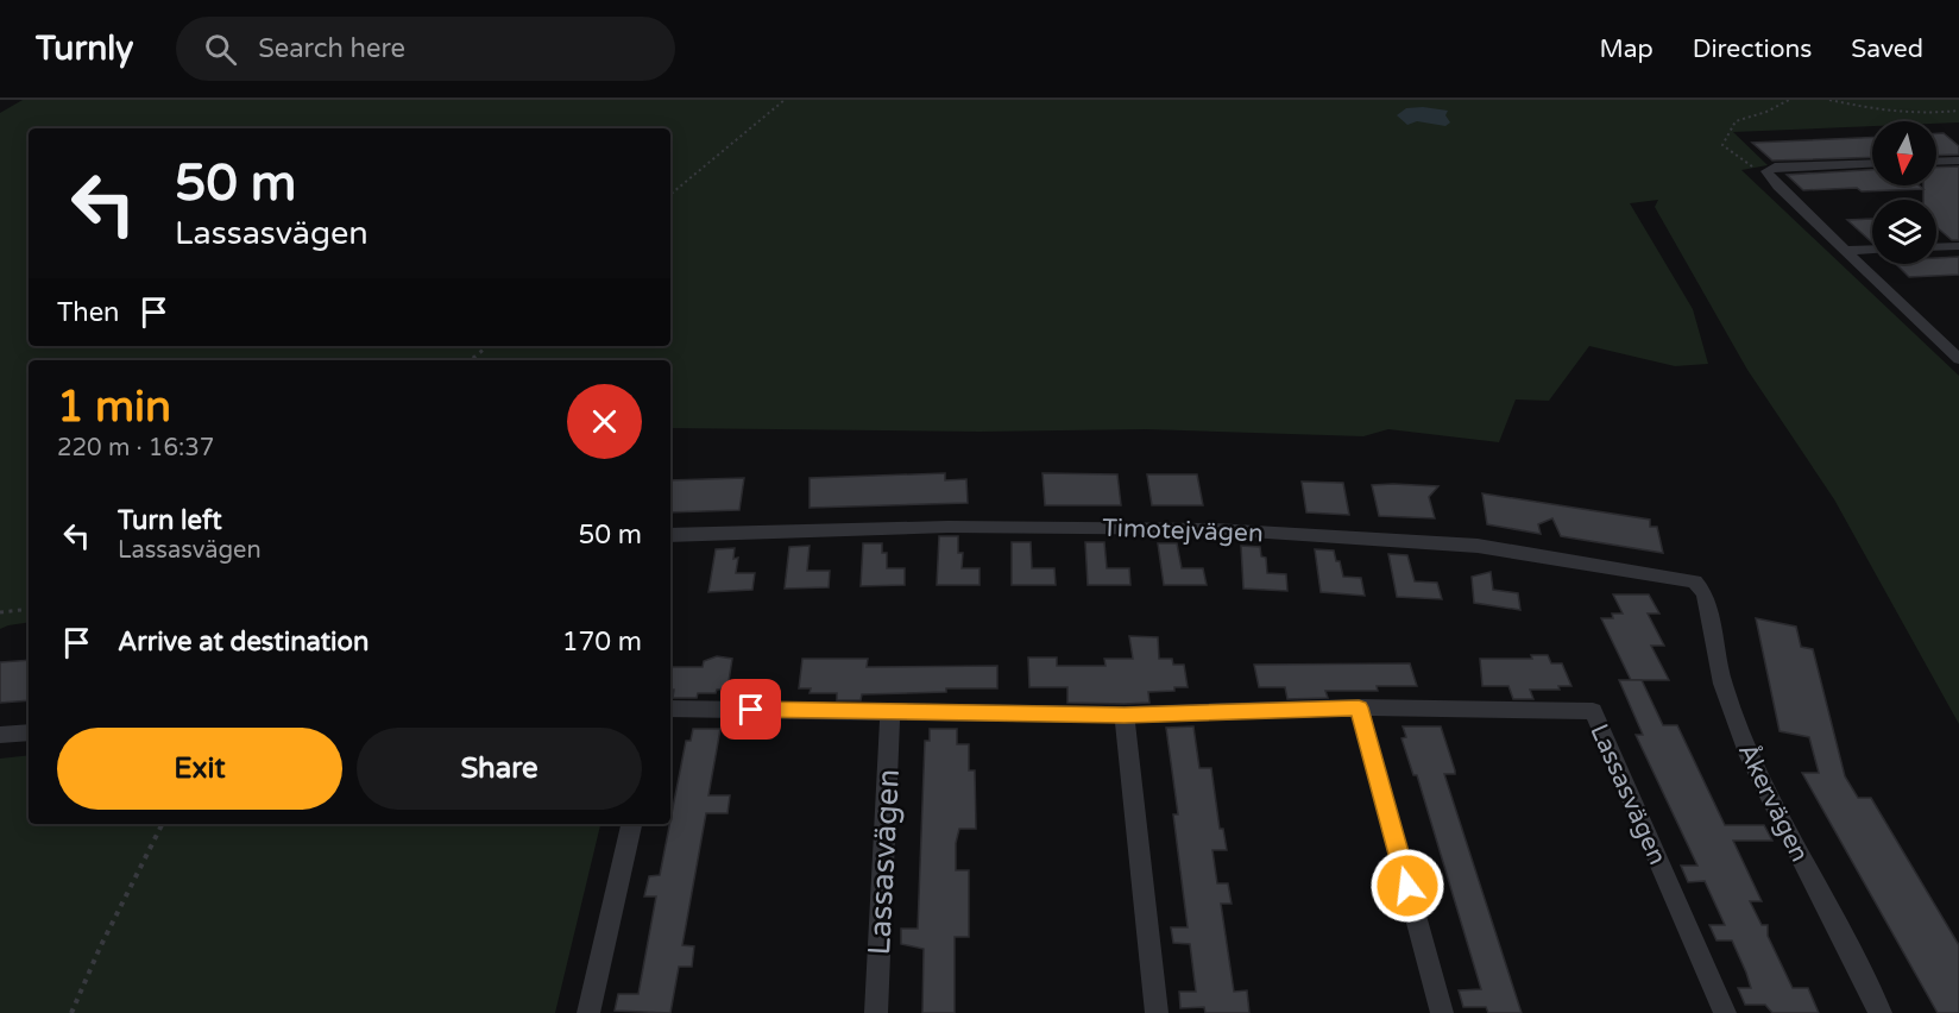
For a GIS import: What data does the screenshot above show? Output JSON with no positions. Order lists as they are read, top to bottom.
{
  "streets": {
    "street": ["Timotejvägen", "Lassasvägen", "Åkervägen"]
  },
  "crossings": [
    ["Timotejvägen", "Åkervägen"]
  ],
  "north": "bottom",
  "page": {
    "header": "Turnly",
    "search": "Search here",
    "nav": ["Map", "Directions", "Saved"],
    "turn": ["50 m", "Lassasvägen"],
    "then": "Then",
    "heading": ["1 min", "220 m · 16:37"],
    "list": [
      {
        "name": "Turn left",
        "note": "Lassasvägen",
        "value": "50 m"
      },
      {
        "name": "Arrive at destination",
        "value": "170 m"
      }
    ],
    "buttons": ["Exit", "Share"]
  }
}
